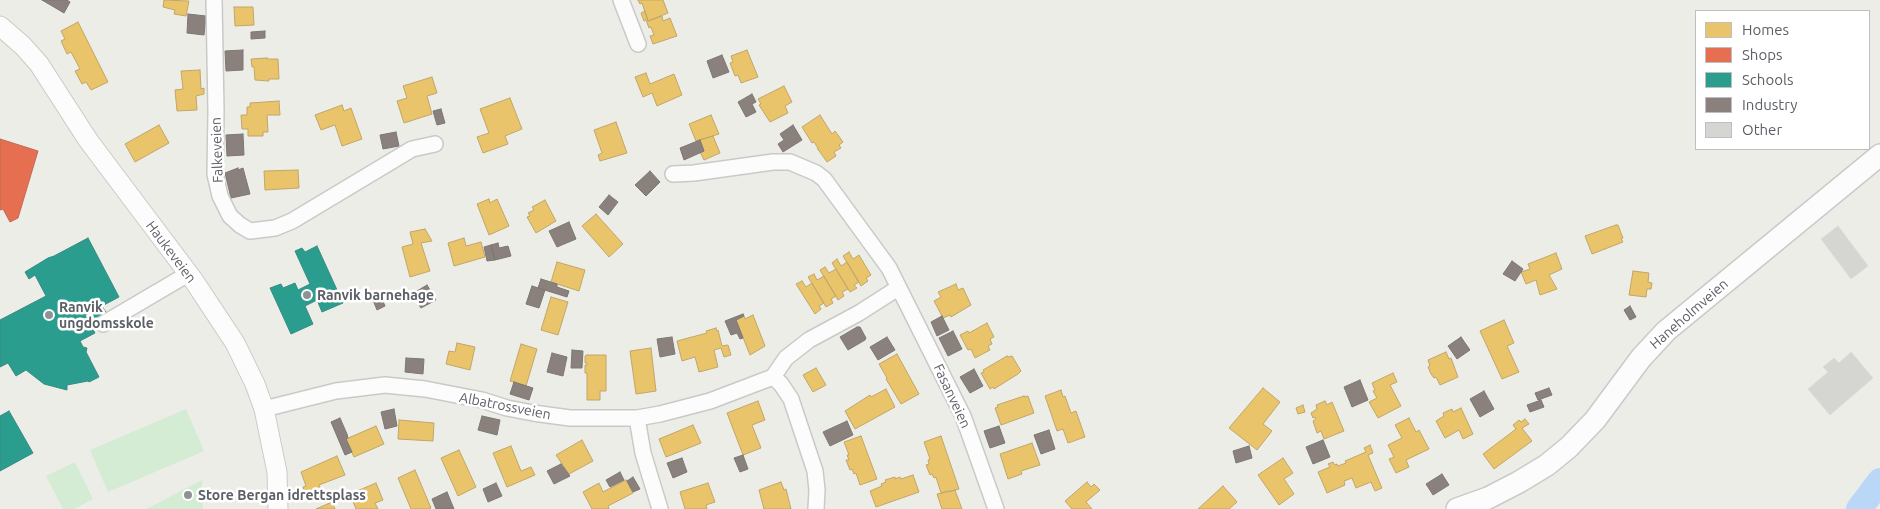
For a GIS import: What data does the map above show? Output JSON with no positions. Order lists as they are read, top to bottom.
{
  "streets": {
    "main road": ["Haneholmveien"],
    "street": [
      "Falkeveien",
      "Haukeveien",
      "Fasanveien",
      "Albatrossveien"
    ]
  },
  "crossings": [
    ["Haukeveien", "Albatrossveien"]
  ],
  "places": ["Ranvik barnehage", "Ranvik ungdomsskole", "Store Bergan idrettsplass"],
  "legend": [
    "Homes",
    "Shops",
    "Schools",
    "Industry",
    "Other"
  ]
}
